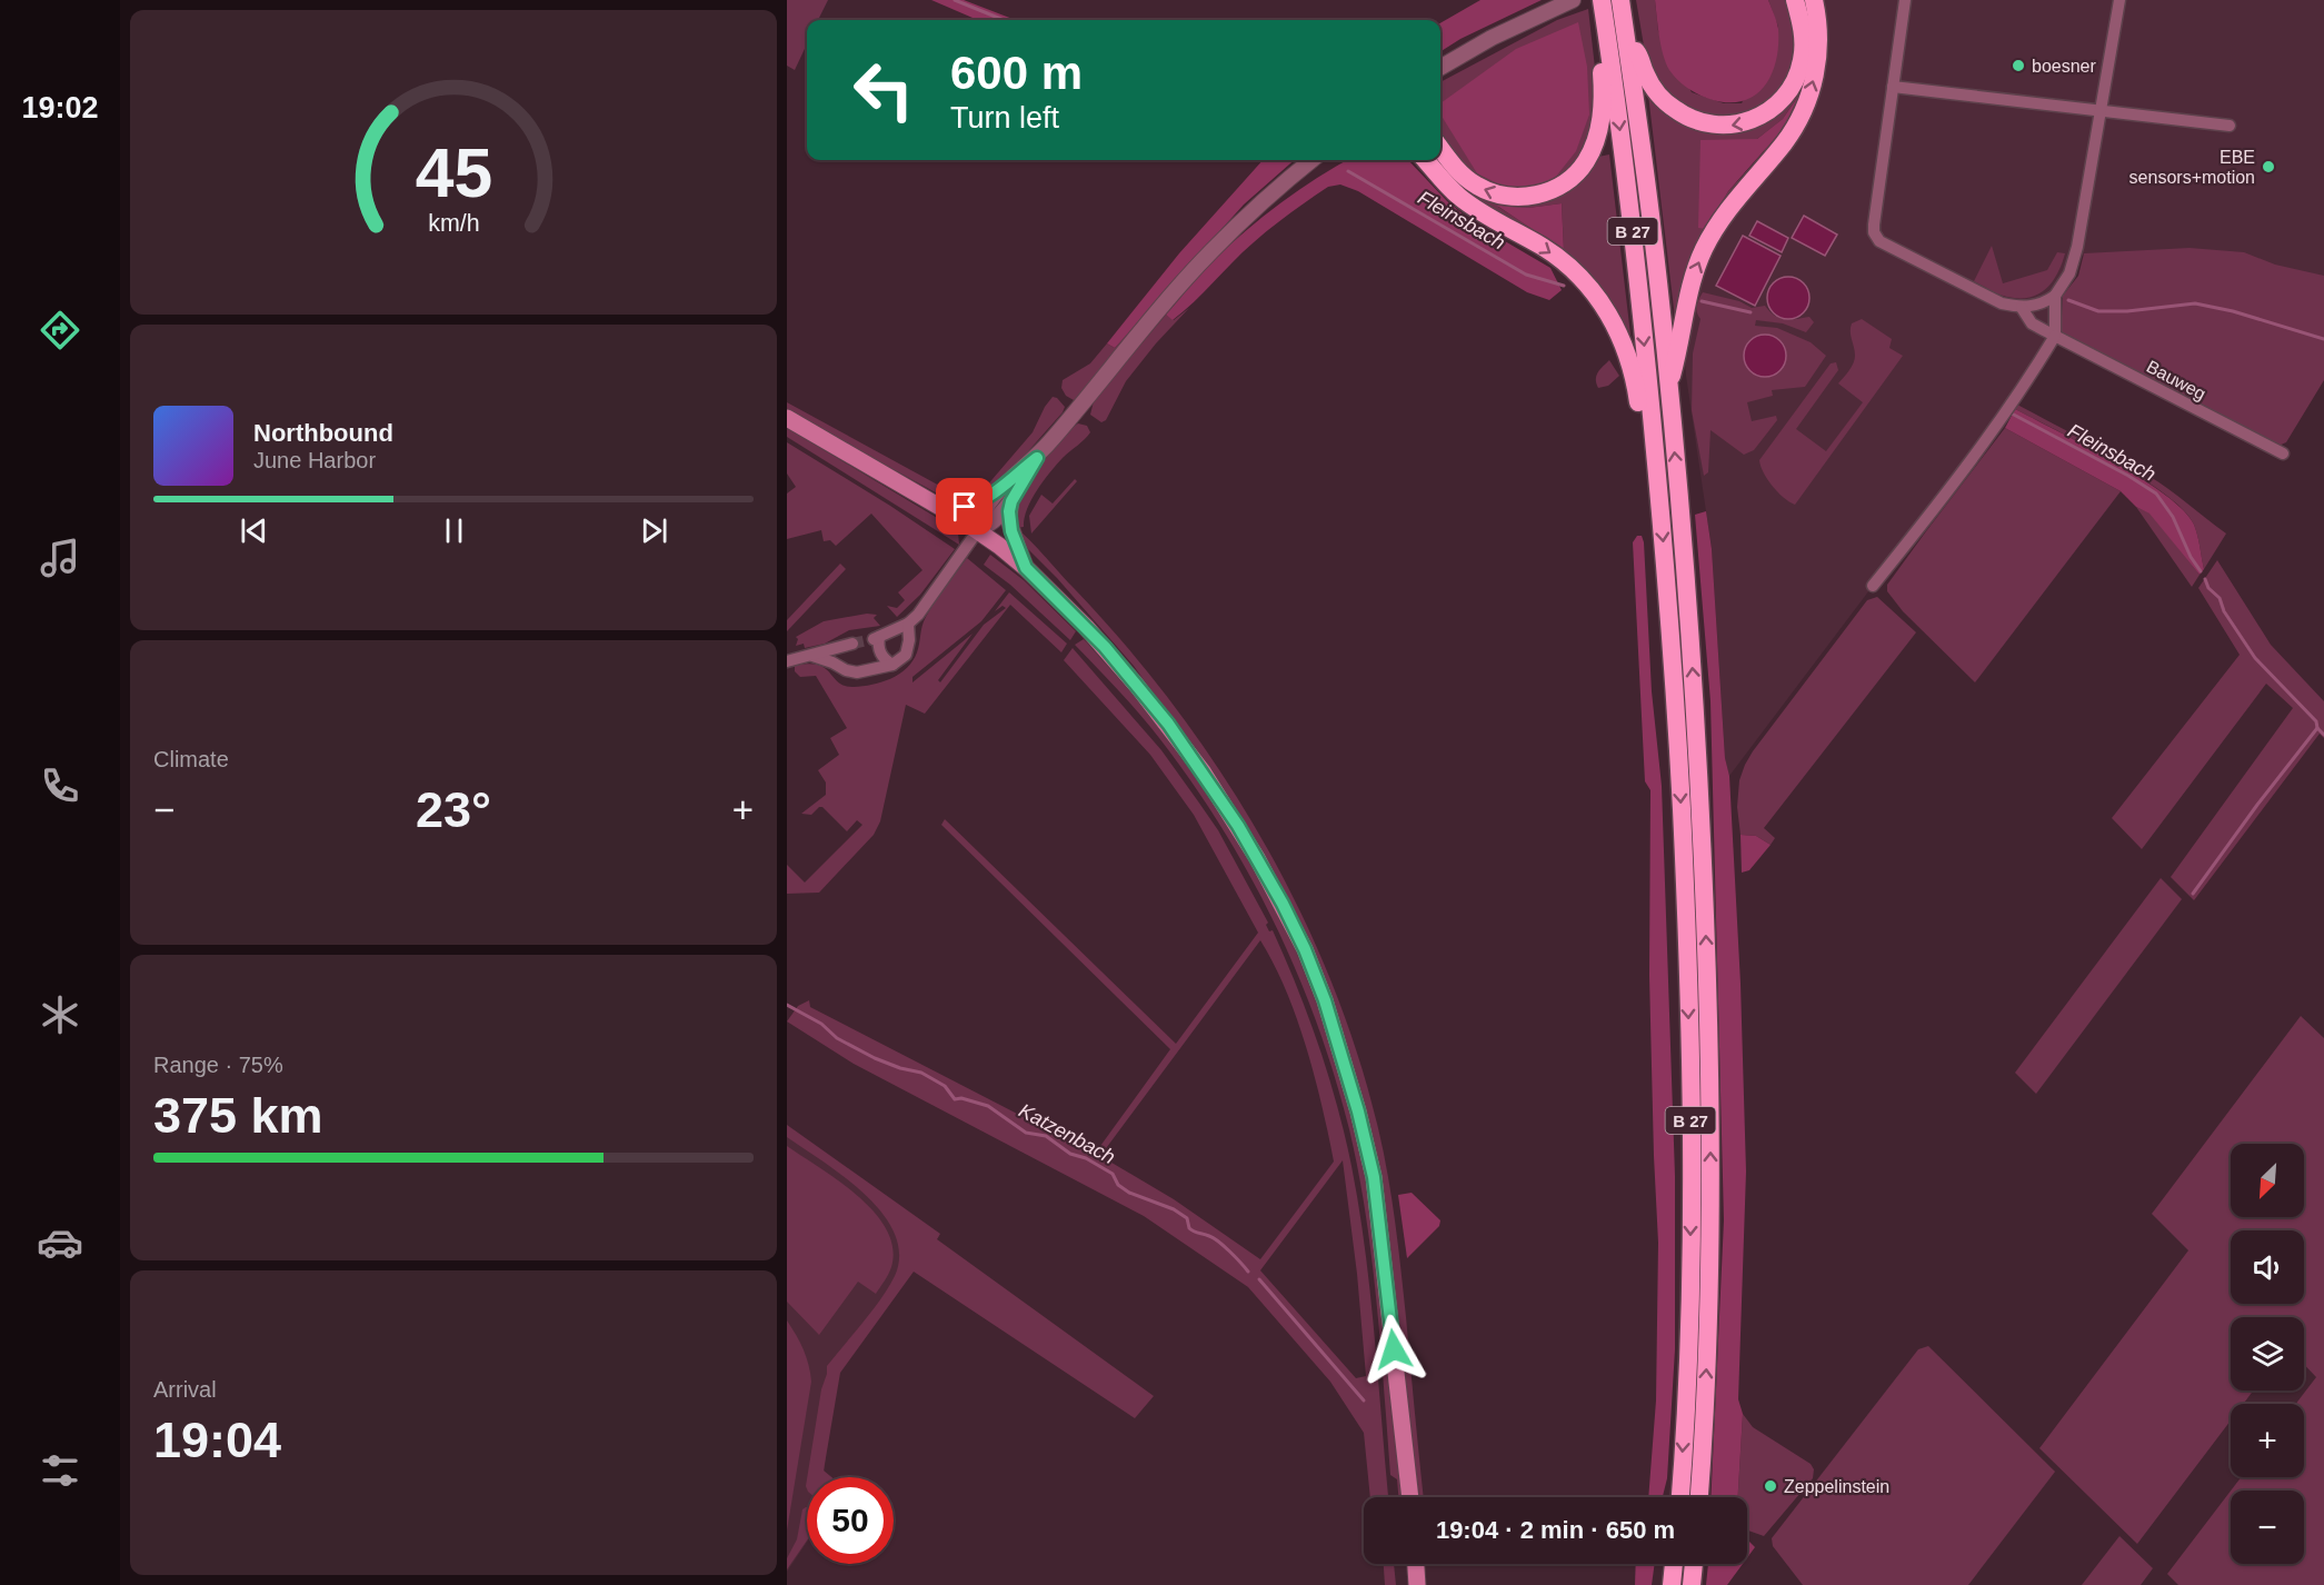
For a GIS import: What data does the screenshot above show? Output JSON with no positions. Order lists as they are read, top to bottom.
{
  "streets": {
    "highway": ["B 27"],
    "street": ["Bauweg"]
  },
  "water": ["Fleinsbach", "Katzenbach"],
  "places": ["boesner", "EBE sensors+motion", "Zeppelinstein"],
  "north": "bottom left",
  "page": {
    "tabs": "19:02",
    "turn": ["600 m", "Turn left"],
    "song": ["Northbound", "June Harbor"],
    "tile": [
      "Climate",
      ["Range · 75%", "375 km"],
      ["Arrival", "19:04"]
    ],
    "heat": ["−", "23°", "+"],
    "map_buttons": ["+", "−"],
    "limit": "50",
    "trip": "19:04 · 2 min · 650 m",
    "gauge": ["45", "km/h"]
  }
}
